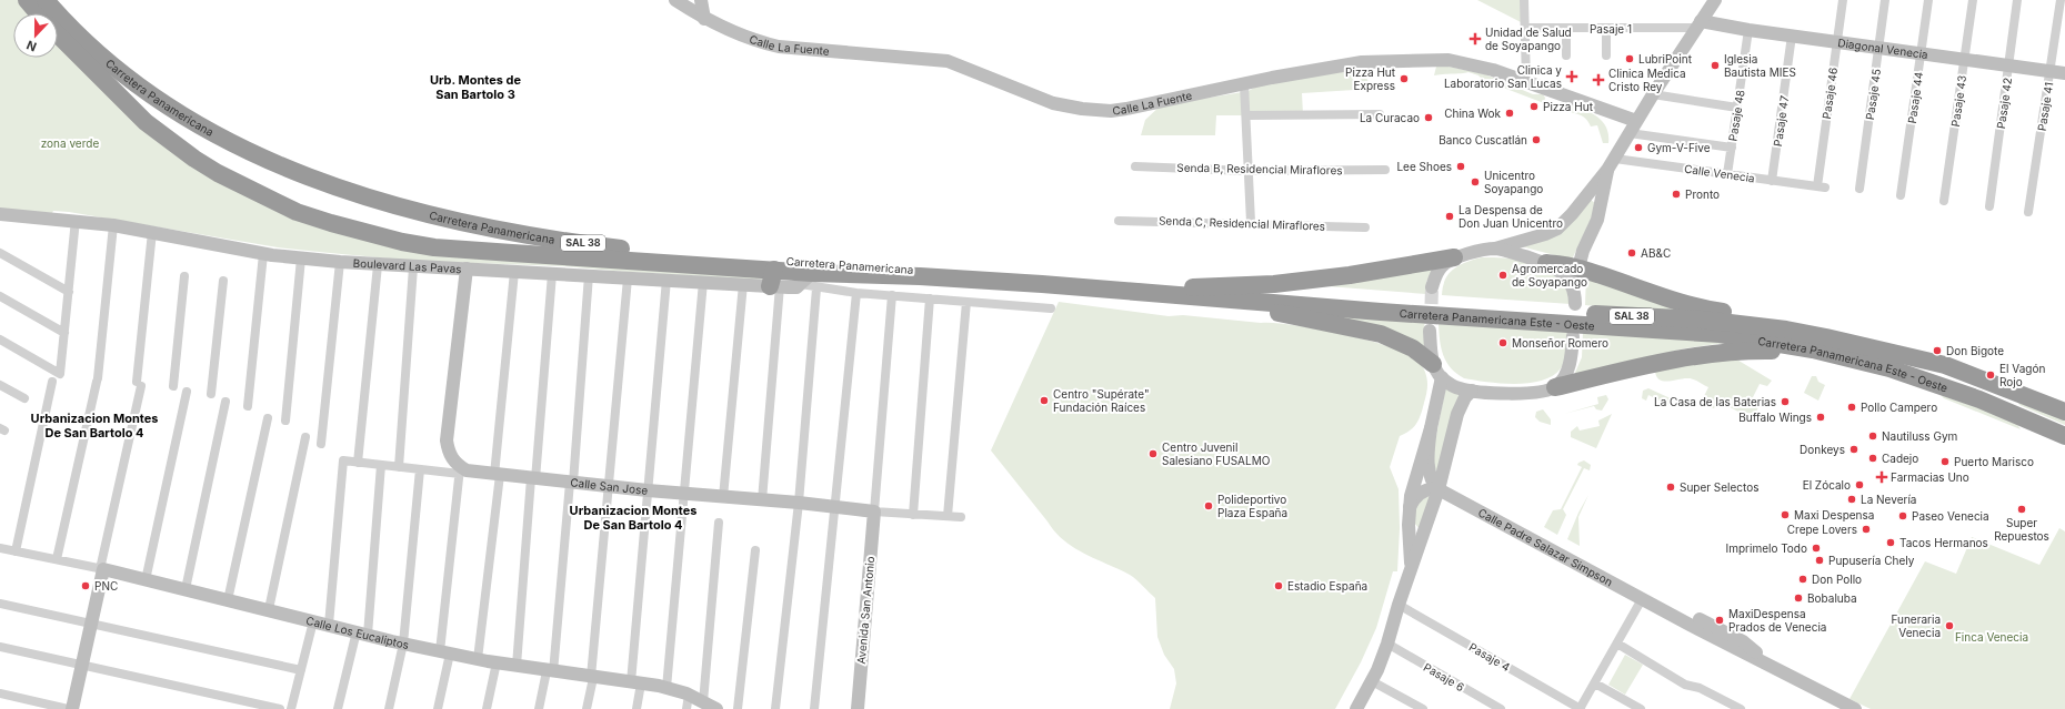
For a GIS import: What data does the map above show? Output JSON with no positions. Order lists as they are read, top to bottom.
{
  "streets": {
    "highway": ["Carretera Panamericana", "SAL 38", "Carretera Panamericana Este - Oeste"],
    "street": [
      "Pasaje 1",
      "Calle La Fuente",
      "Diagonal Venecia",
      "Pasaje 46",
      "Pasaje 45",
      "Pasaje 44",
      "Pasaje 43",
      "Pasaje 42",
      "Pasaje 41",
      "Pasaje 48",
      "Pasaje 47",
      "Senda B, Residencial Miraflores",
      "Calle Venecia",
      "Senda C, Residencial Miraflores",
      "Boulevard Las Pavas",
      "Calle San Jose",
      "Calle Padre Salazar Simpson",
      "Avenida San Antonio",
      "Calle Los Eucaliptos",
      "Pasaje 4",
      "Pasaje 6"
    ]
  },
  "crossings": [
    ["Pasaje 1", "Diagonal Venecia"],
    ["Diagonal Venecia", "Pasaje 46"],
    ["Diagonal Venecia", "Pasaje 45"],
    ["Diagonal Venecia", "Pasaje 44"],
    ["Diagonal Venecia", "Pasaje 43"],
    ["Diagonal Venecia", "Pasaje 42"],
    ["Diagonal Venecia", "Pasaje 41"],
    ["Diagonal Venecia", "Pasaje 48"],
    ["Diagonal Venecia", "Pasaje 47"],
    ["Pasaje 46", "Calle Venecia"],
    ["Carretera Panamericana", "Boulevard Las Pavas"],
    ["Carretera Panamericana", "Carretera Panamericana Este - Oeste"],
    ["Pasaje 48", "Calle Venecia"],
    ["Pasaje 47", "Calle Venecia"],
    ["Calle San Jose", "Avenida San Antonio"]
  ],
  "districts": ["Urb. Montes de San Bartolo 3", "Urbanizacion Montes De San Bartolo 4", "Urbanizacion Montes De San Bartolo 4"],
  "parks": ["zona verde", "Finca Venecia"],
  "places": {
    "health": [
      "Unidad de Salud de Soyapango",
      "Clinica y Laboratorio San Lucas",
      "Clinica Medica Cristo Rey",
      "Farmacias Uno"
    ],
    "other": [
      "LubriPoint",
      "Iglesia Bautista MIES",
      "Pizza Hut Express",
      "Pizza Hut",
      "China Wok",
      "La Curacao",
      "Banco Cuscatlán",
      "Gym-V-Five",
      "Lee Shoes",
      "Unicentro Soyapango",
      "Pronto",
      "La Despensa de Don Juan Unicentro",
      "AB&C",
      "Agromercado de Soyapango",
      "Monseñor Romero",
      "Don Bigote",
      "El Vagón Rojo",
      "Centro \"Supérate\" Fundación Raíces",
      "La Casa de las Baterias",
      "Pollo Campero",
      "Buffalo Wings",
      "Nautiluss Gym",
      "Donkeys",
      "Centro Juvenil Salesiano FUSALMO",
      "Cadejo",
      "Puerto Marisco",
      "El Zócalo",
      "Super Selectos",
      "La Nevería",
      "Polideportivo Plaza España",
      "Super Repuestos",
      "Maxi Despensa",
      "Paseo Venecia",
      "Crepe Lovers",
      "Tacos Hermanos",
      "Imprimelo Todo",
      "Pupusería Chely",
      "Don Pollo",
      "PNC",
      "Estadio España",
      "Bobaluba",
      "MaxiDespensa Prados de Venecia",
      "Funeraria Venecia"
    ]
  },
  "north": "bottom"
}
